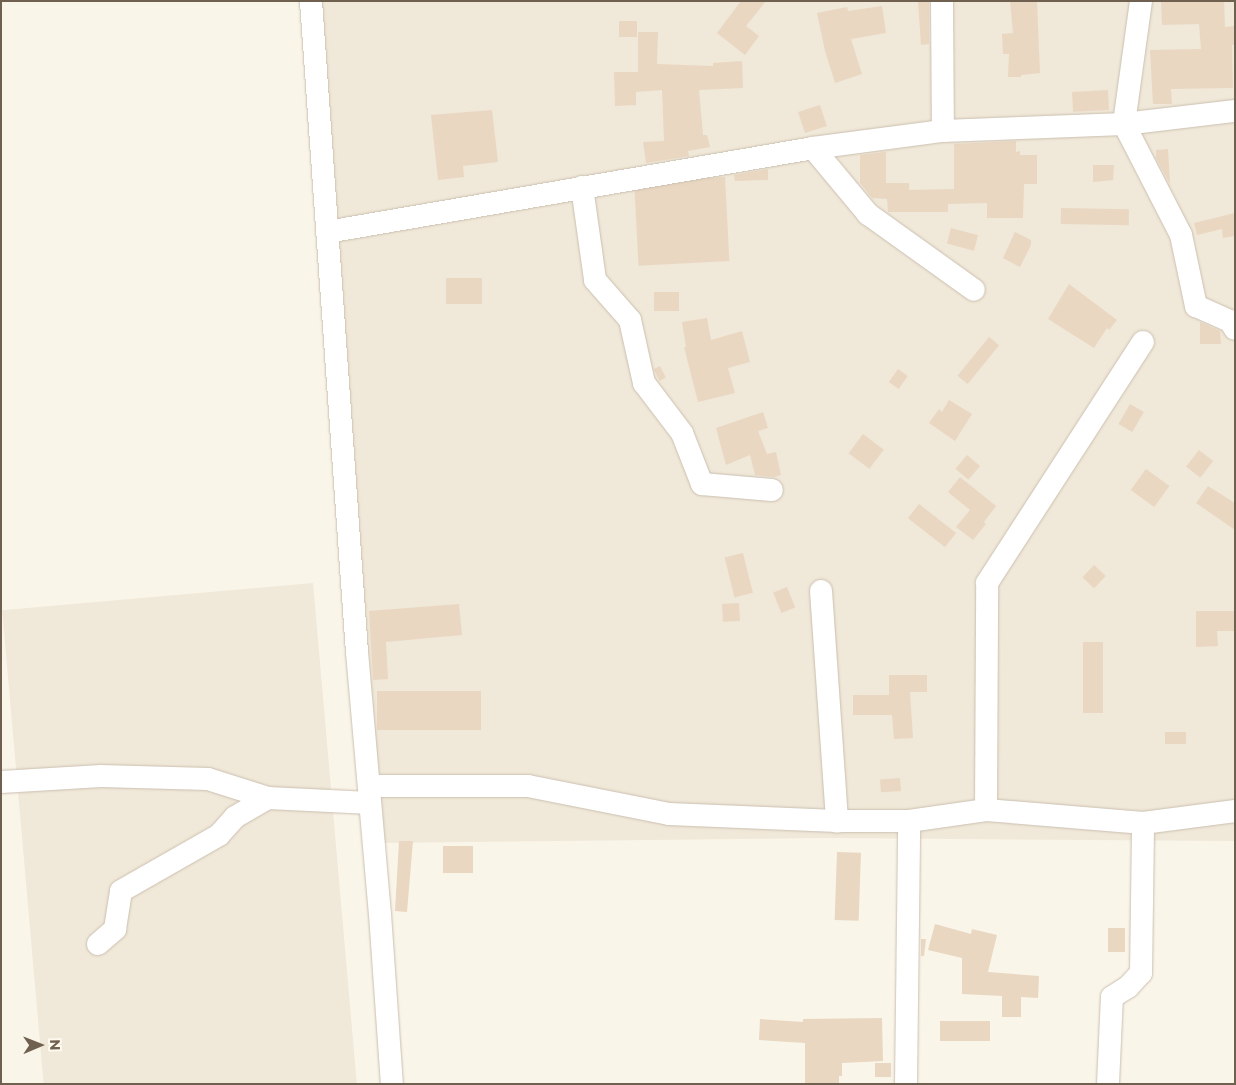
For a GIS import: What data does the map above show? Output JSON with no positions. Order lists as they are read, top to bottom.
{
  "north": "right"
}
